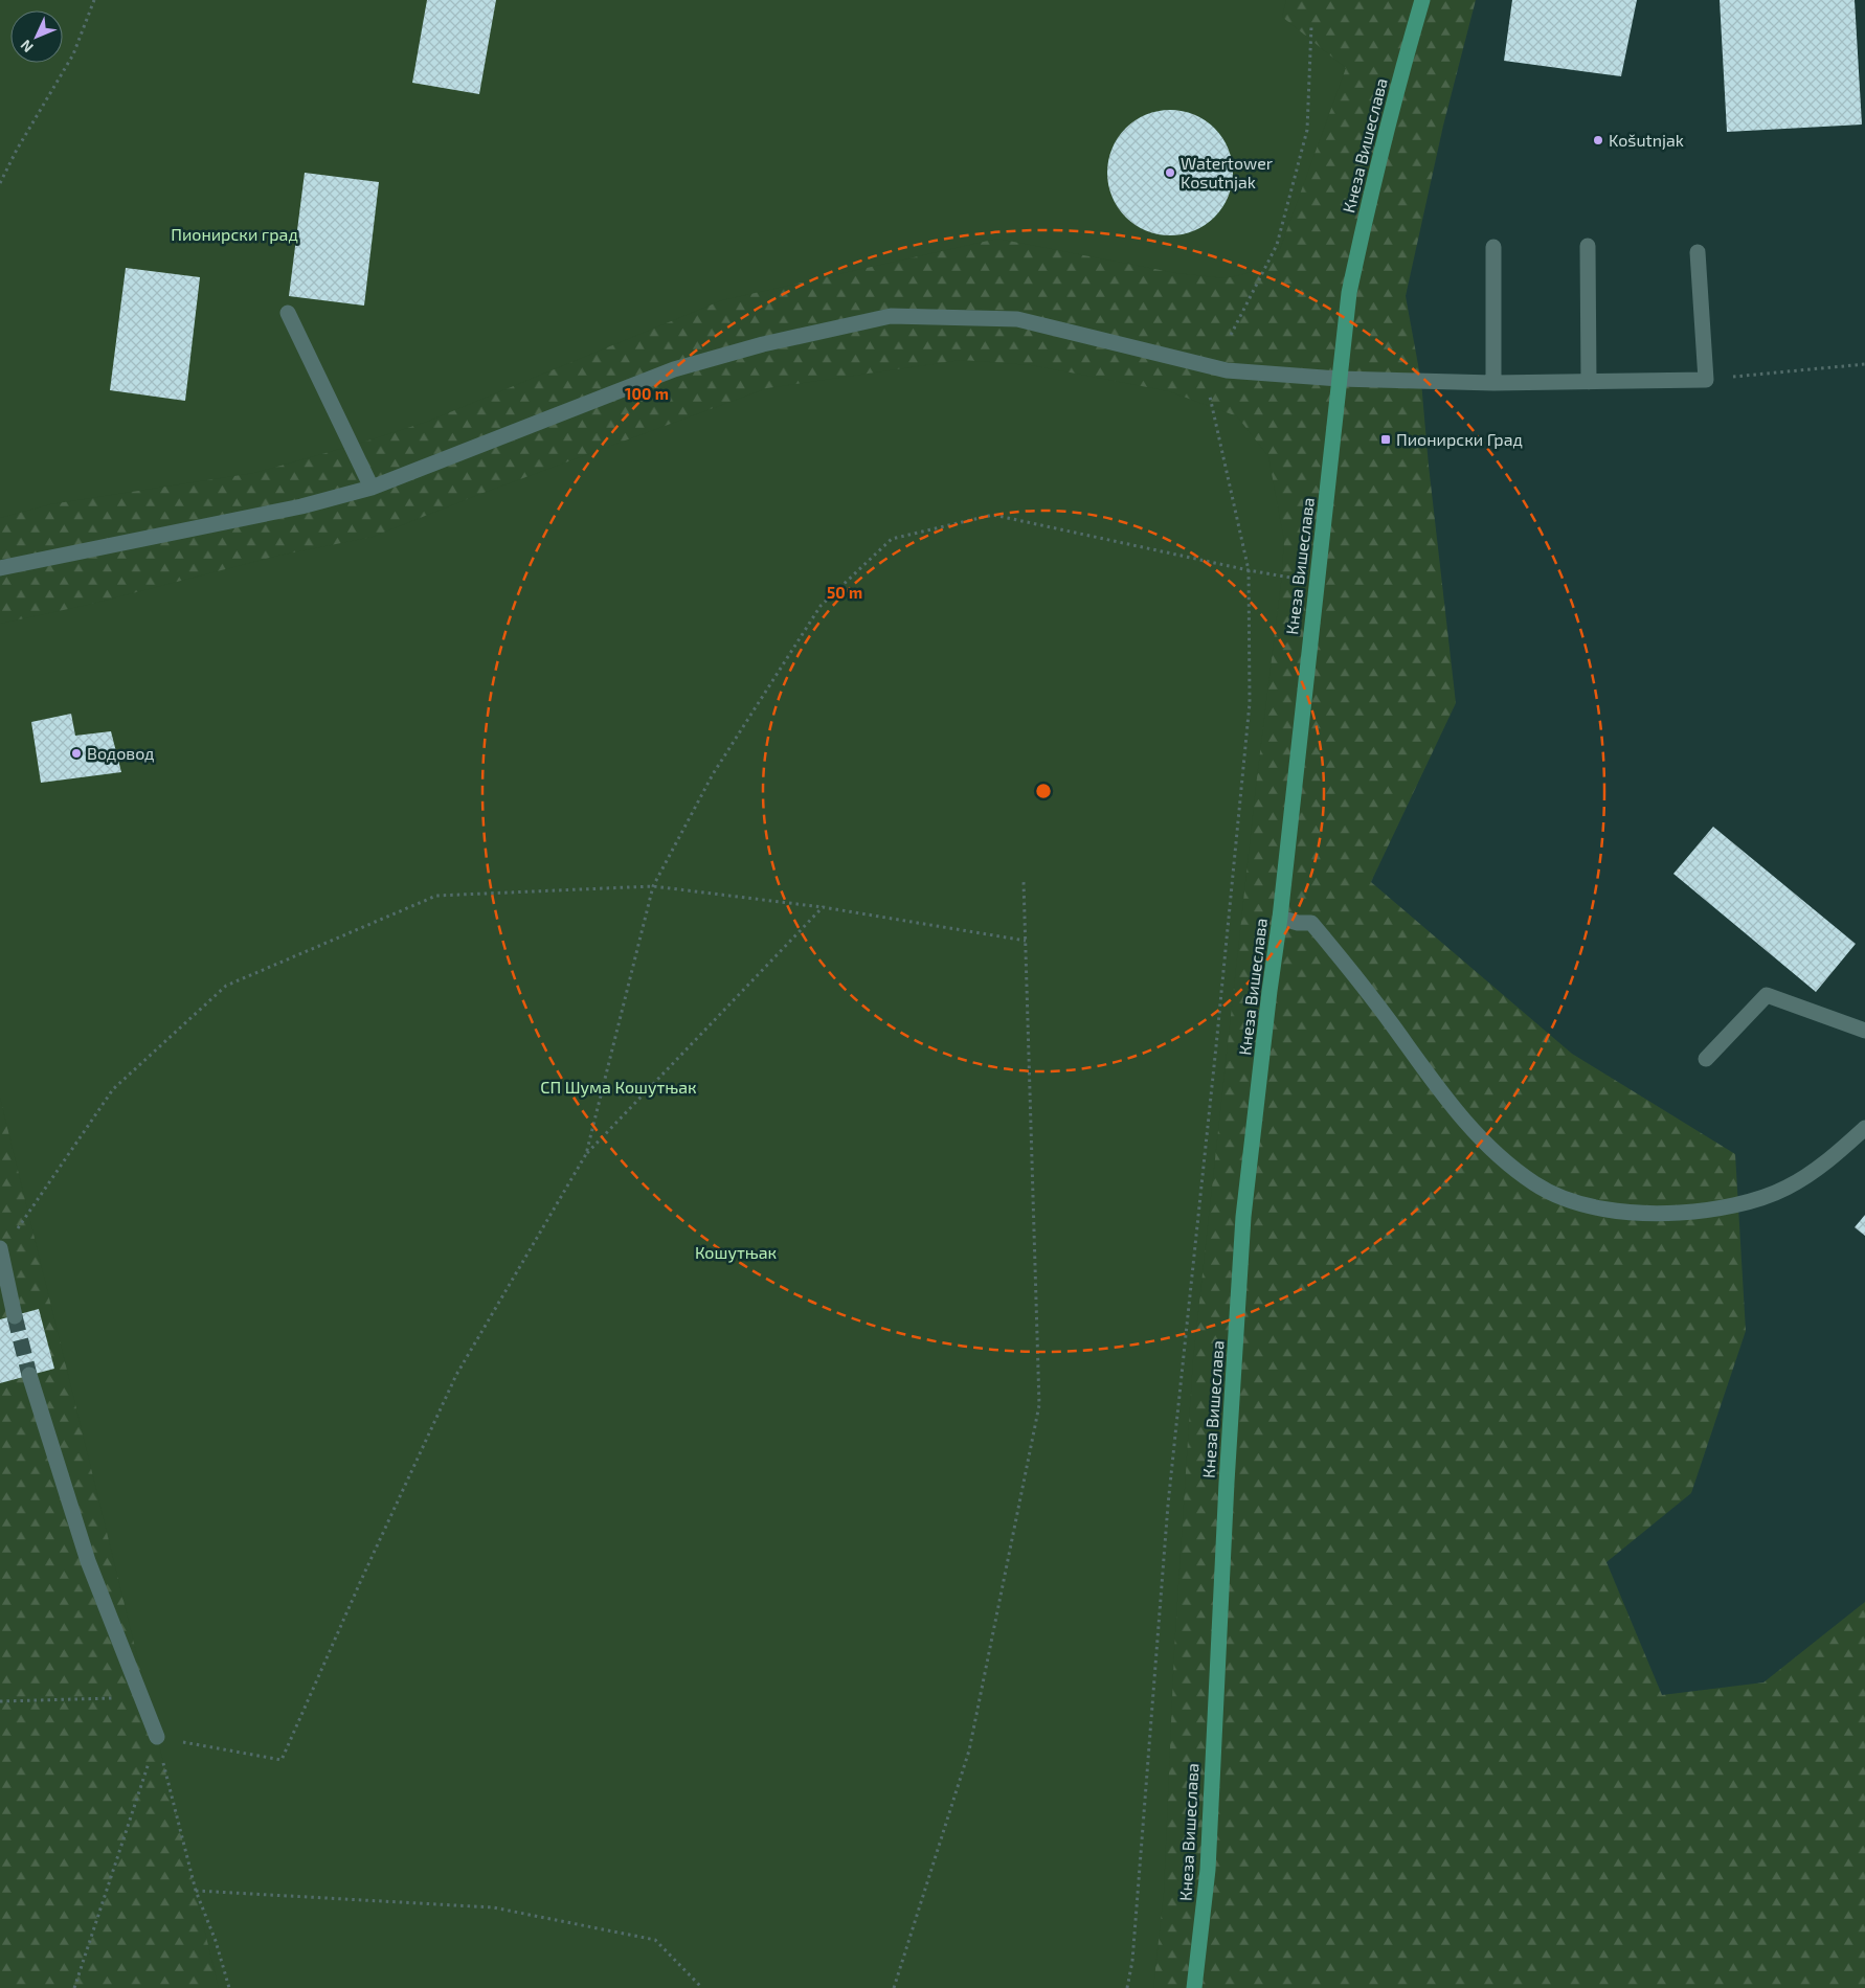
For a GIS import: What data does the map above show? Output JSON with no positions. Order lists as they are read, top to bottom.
{
  "streets": {
    "main road": ["Кнеза Вишеслава"]
  },
  "parks": ["Пионирски град", "СП Шума Кошутњак", "Кошутњак"],
  "places": {
    "other": ["Košutnjak", "Watertower Kosutnjak", "Водовод"],
    "transit": ["Пионирски Град"]
  },
  "north": "bottom left",
  "rings": ["100 m", "50 m"]
}
